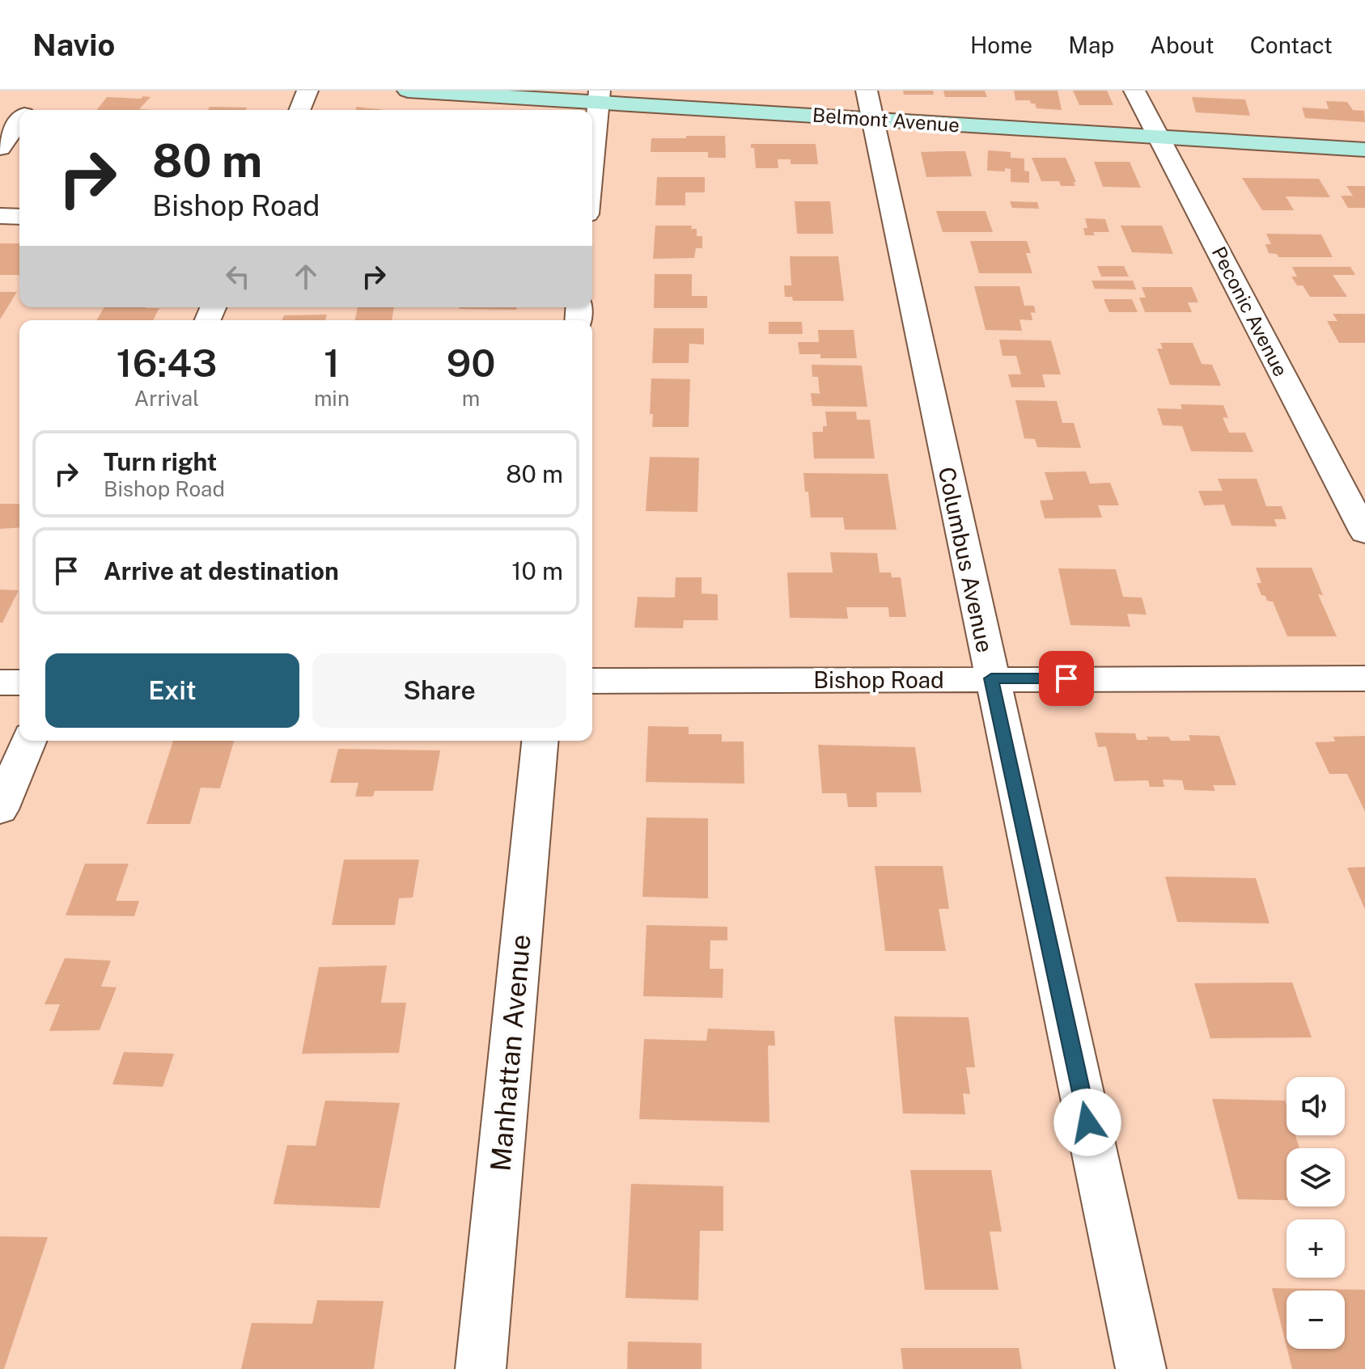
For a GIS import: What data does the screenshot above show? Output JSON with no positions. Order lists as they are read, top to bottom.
{
  "streets": {
    "main road": ["Belmont Avenue"],
    "street": [
      "Peconic Avenue",
      "Columbus Avenue",
      "Bishop Road",
      "Manhattan Avenue"
    ]
  },
  "crossings": [
    ["Belmont Avenue", "Peconic Avenue"],
    ["Belmont Avenue", "Columbus Avenue"],
    ["Columbus Avenue", "Bishop Road"]
  ],
  "page": {
    "header": "Navio",
    "nav": [
      "Home",
      "Map",
      "About",
      "Contact"
    ],
    "turn": ["80 m", "Bishop Road"],
    "eta": [
      "16:43",
      "Arrival",
      "1",
      "min",
      "90",
      "m"
    ],
    "list": [
      {
        "name": "Turn right",
        "note": "Bishop Road",
        "value": "80 m"
      },
      {
        "name": "Arrive at destination",
        "value": "10 m"
      }
    ],
    "buttons": ["Exit", "Share"],
    "map_buttons": ["+", "−"]
  }
}
